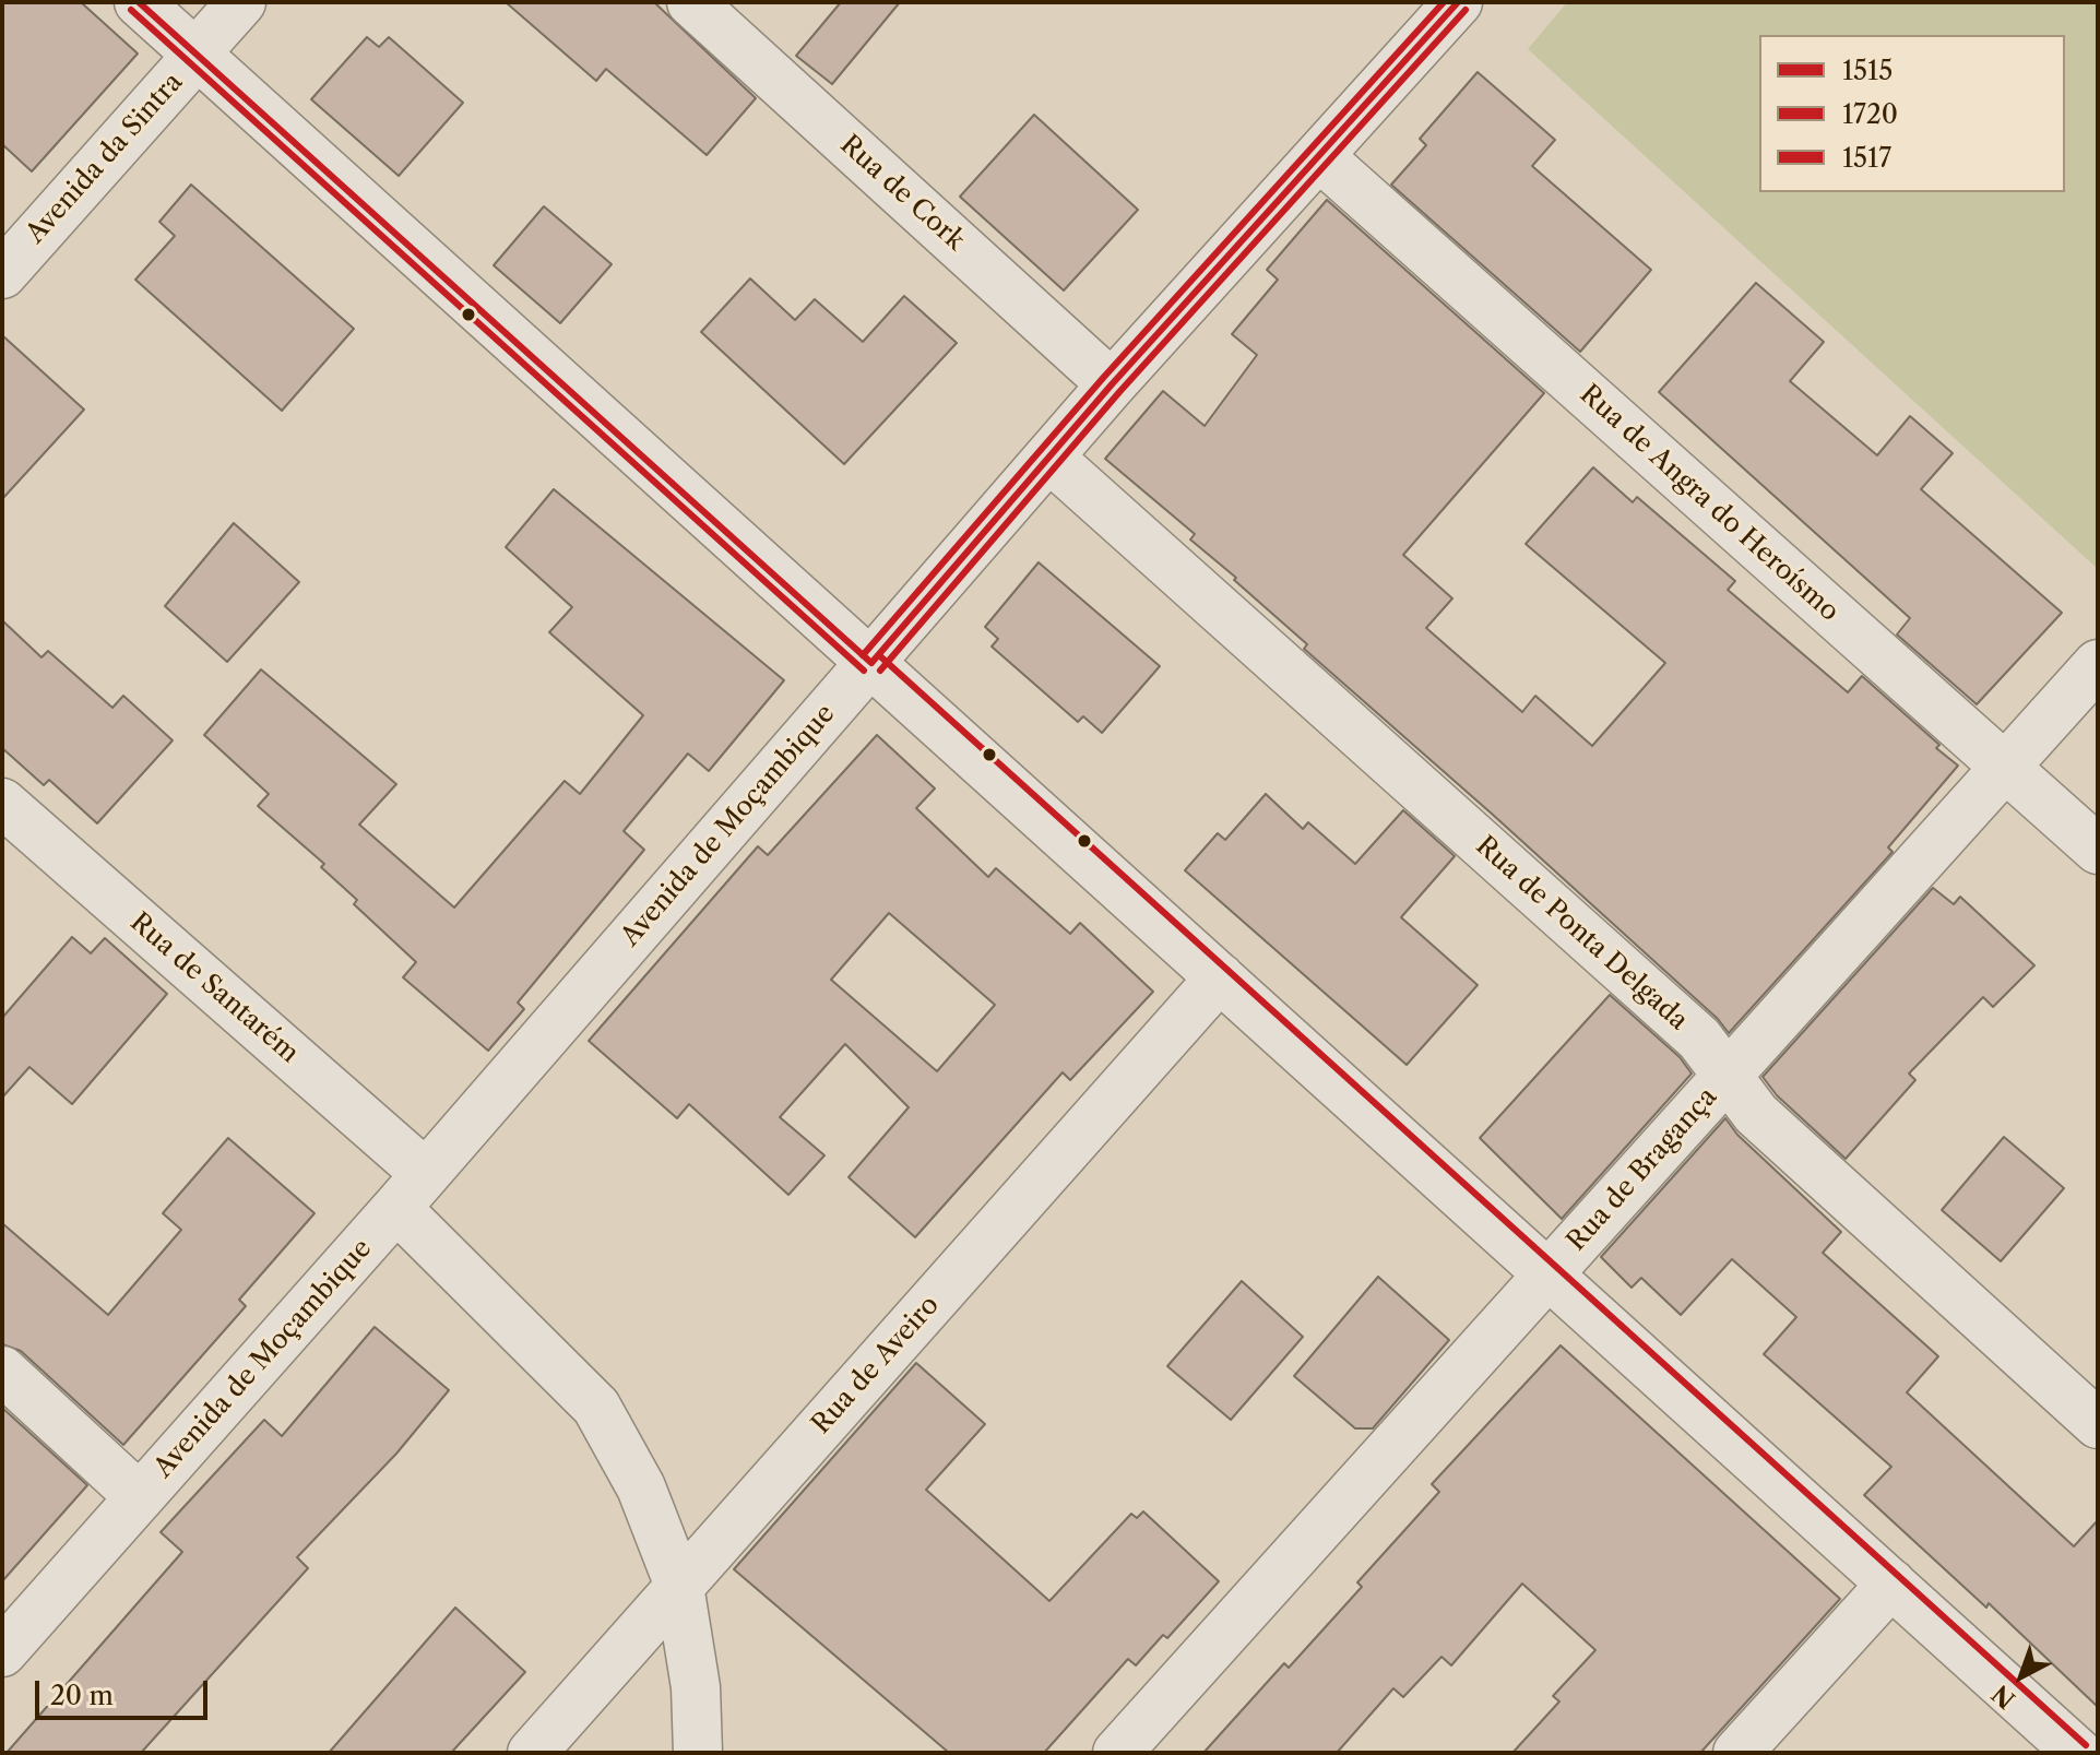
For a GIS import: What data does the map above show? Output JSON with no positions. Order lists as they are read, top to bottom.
{
  "streets": {
    "street": [
      "Avenida da Sintra",
      "Rua de Cork",
      "Rua de Angra do Heroísmo",
      "Avenida de Moçambique",
      "Rua de Ponta Delgada",
      "Rua de Santarém",
      "Rua de Bragança",
      "Rua de Aveiro"
    ]
  },
  "crossings": [
    ["Rua de Cork", "Avenida de Moçambique"],
    ["Rua de Angra do Heroísmo", "Avenida de Moçambique"],
    ["Rua de Angra do Heroísmo", "Rua de Bragança"],
    ["Avenida de Moçambique", "Rua de Ponta Delgada"],
    ["Avenida de Moçambique", "Rua de Santarém"],
    ["Rua de Ponta Delgada", "Rua de Bragança"],
    ["Rua de Santarém", "Rua de Aveiro"]
  ],
  "lines": ["transit line 1515", "transit line 1517", "transit line 1720"],
  "legend": ["1515", "1720", "1517"],
  "scale_bar": "20 m",
  "north": "bottom left"
}
